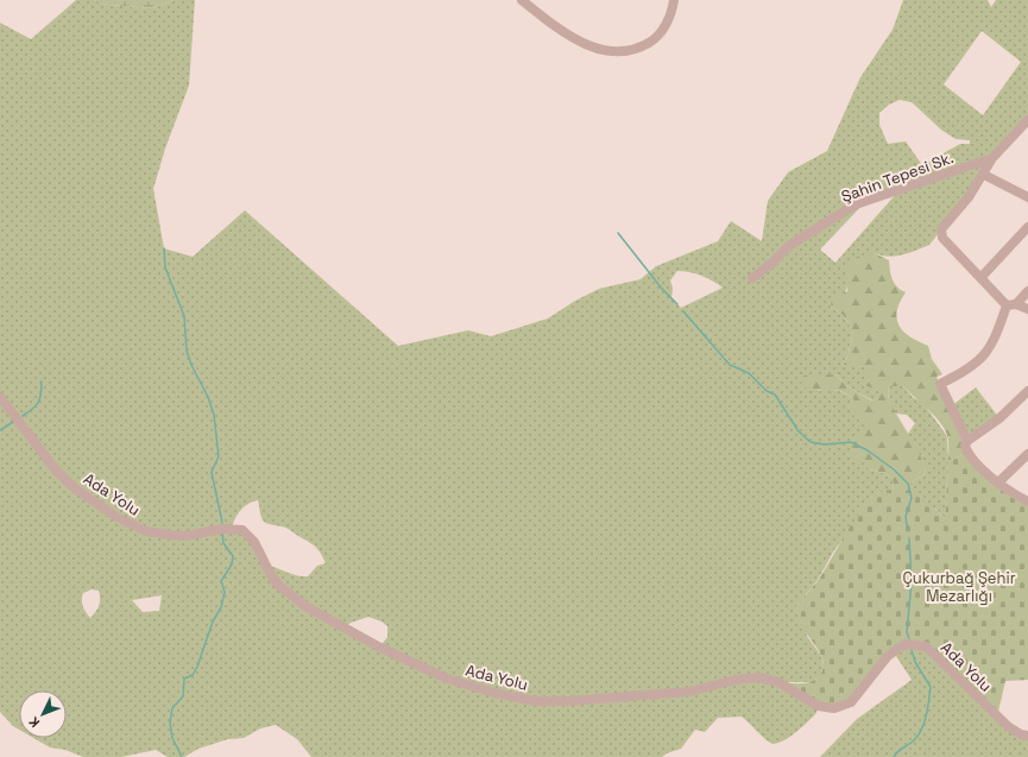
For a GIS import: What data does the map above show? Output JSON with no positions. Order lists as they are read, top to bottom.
{
  "streets": {
    "street": ["Şahin Tepesi Sk.", "Ada Yolu"]
  },
  "parks": ["Çukurbağ Şehir Mezarlığı"],
  "north": "bottom left"
}
